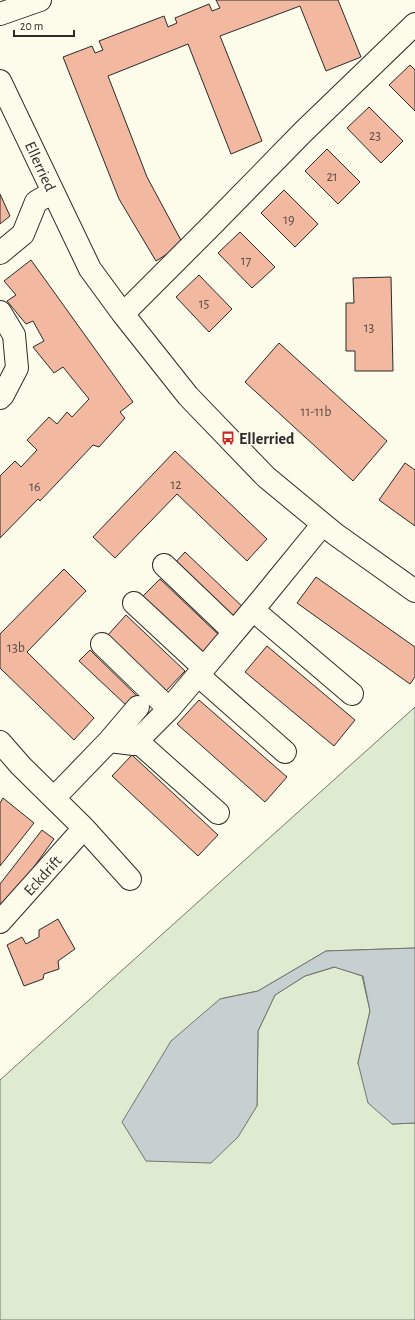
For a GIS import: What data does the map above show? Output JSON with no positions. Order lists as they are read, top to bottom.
{
  "streets": {
    "street": ["Ellerried", "Eckdrift"]
  },
  "places": {
    "bus stop": ["Ellerried"]
  },
  "house_numbers": [
    "23",
    "21",
    "19",
    "17",
    "15",
    "13",
    "11-11b",
    "12",
    "16",
    "13b"
  ],
  "scale_bar": "20 m"
}
